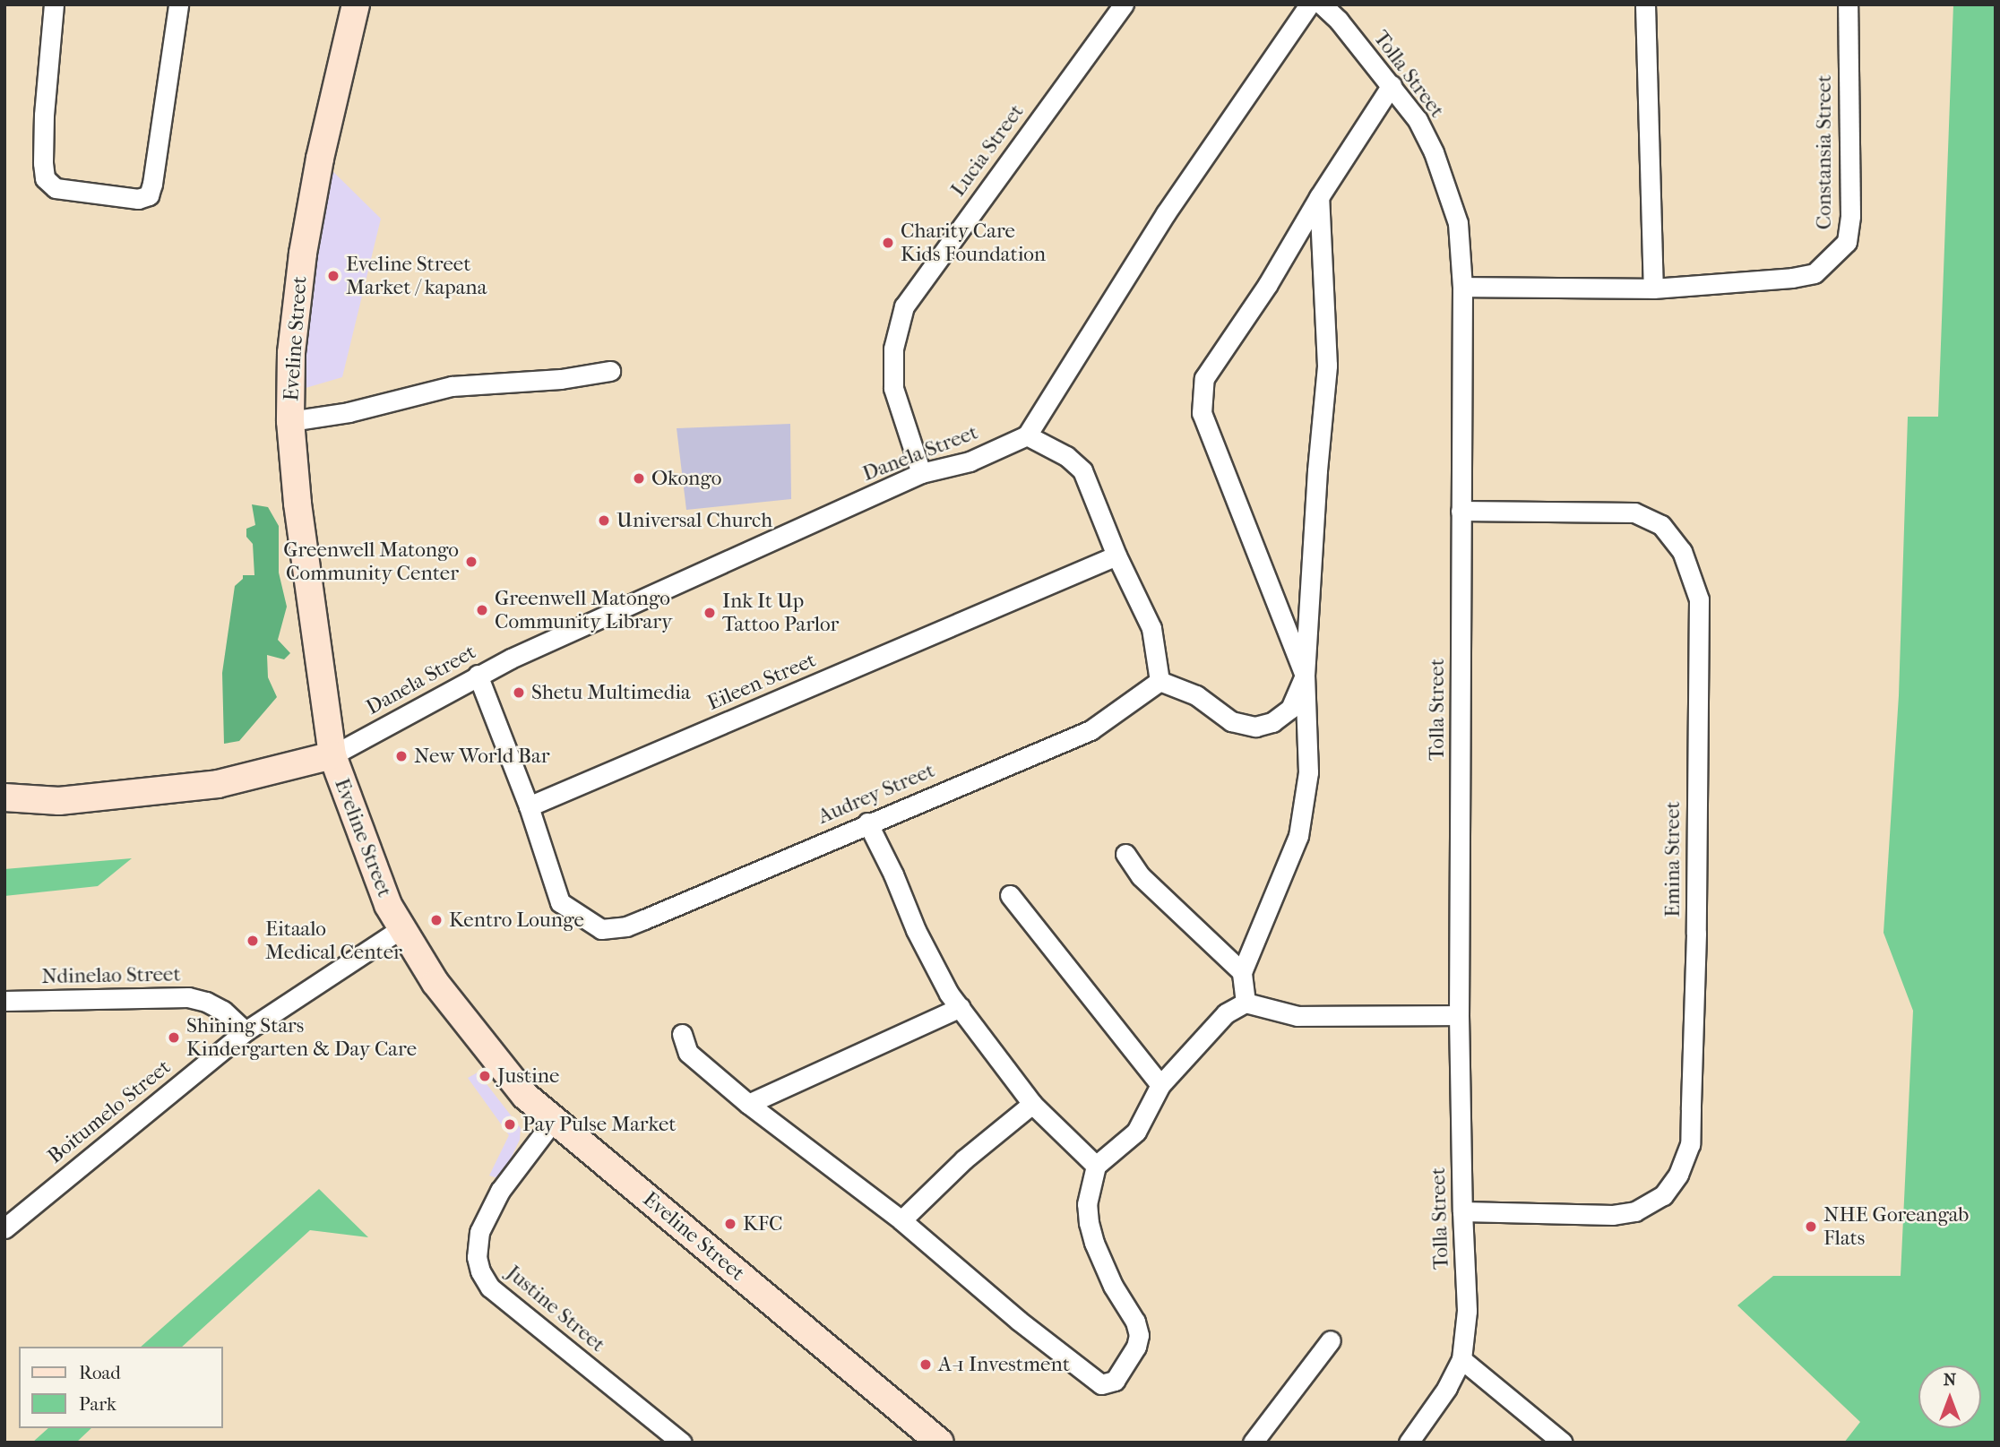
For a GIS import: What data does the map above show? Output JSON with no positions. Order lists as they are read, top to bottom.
{
  "streets": {
    "street": [
      "Tolla Street",
      "Lucia Street",
      "Constansia Street",
      "Eveline Street",
      "Danela Street",
      "Eileen Street",
      "Audrey Street",
      "Emina Street",
      "Ndinelao Street",
      "Boitumelo Street",
      "Justine Street"
    ]
  },
  "crossings": [
    ["Tolla Street", "Constansia Street"],
    ["Tolla Street", "Emina Street"],
    ["Lucia Street", "Danela Street"],
    ["Eveline Street", "Danela Street"],
    ["Eveline Street", "Boitumelo Street"],
    ["Eveline Street", "Justine Street"],
    ["Danela Street", "Audrey Street"],
    ["Eileen Street", "Audrey Street"],
    ["Ndinelao Street", "Boitumelo Street"]
  ],
  "places": [
    "Charity Care Kids Foundation",
    "Eveline Street Market / kapana",
    "Okongo",
    "Universal Church",
    "Greenwell Matongo Community Center",
    "Greenwell Matongo Community Library",
    "Ink It Up Tattoo Parlor",
    "Shetu Multimedia",
    "New World Bar",
    "Kentro Lounge",
    "Eitaalo Medical Center",
    "Shining Stars Kindergarten & Day Care",
    "Justine",
    "Pay Pulse Market",
    "KFC",
    "NHE Goreangab Flats",
    "A-1 Investment"
  ],
  "legend": ["Road", "Park"],
  "north": "top"
}
